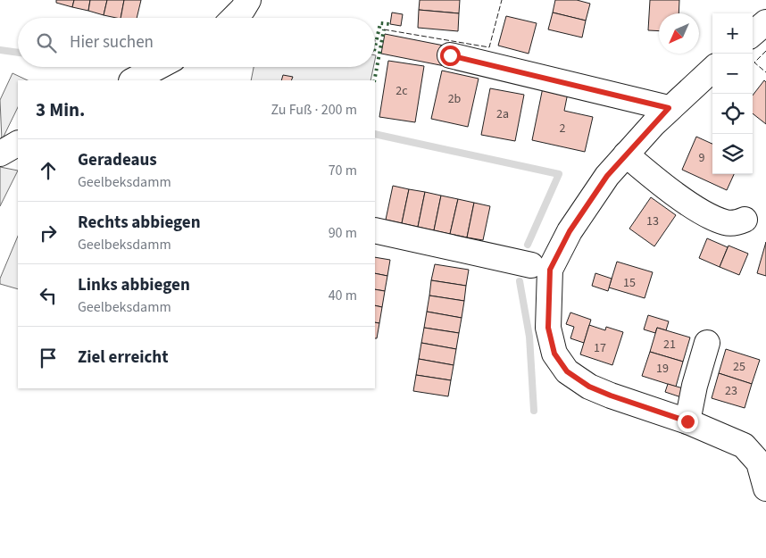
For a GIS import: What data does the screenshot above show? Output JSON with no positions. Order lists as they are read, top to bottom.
{
  "house_numbers": [
    "2c",
    "2b",
    "2a",
    "2",
    "9",
    "13",
    "15",
    "21",
    "17",
    "25",
    "19",
    "23"
  ],
  "north": "bottom left",
  "page": {
    "map_buttons": ["+", "−"],
    "search": "Hier suchen",
    "heading": ["3 Min.", "Zu Fuß · 200 m"],
    "list": [
      ["Geradeaus", "Geelbeksdamm", "70 m"],
      ["Rechts abbiegen", "Geelbeksdamm", "90 m"],
      ["Links abbiegen", "Geelbeksdamm", "40 m"],
      "Ziel erreicht"
    ]
  }
}
